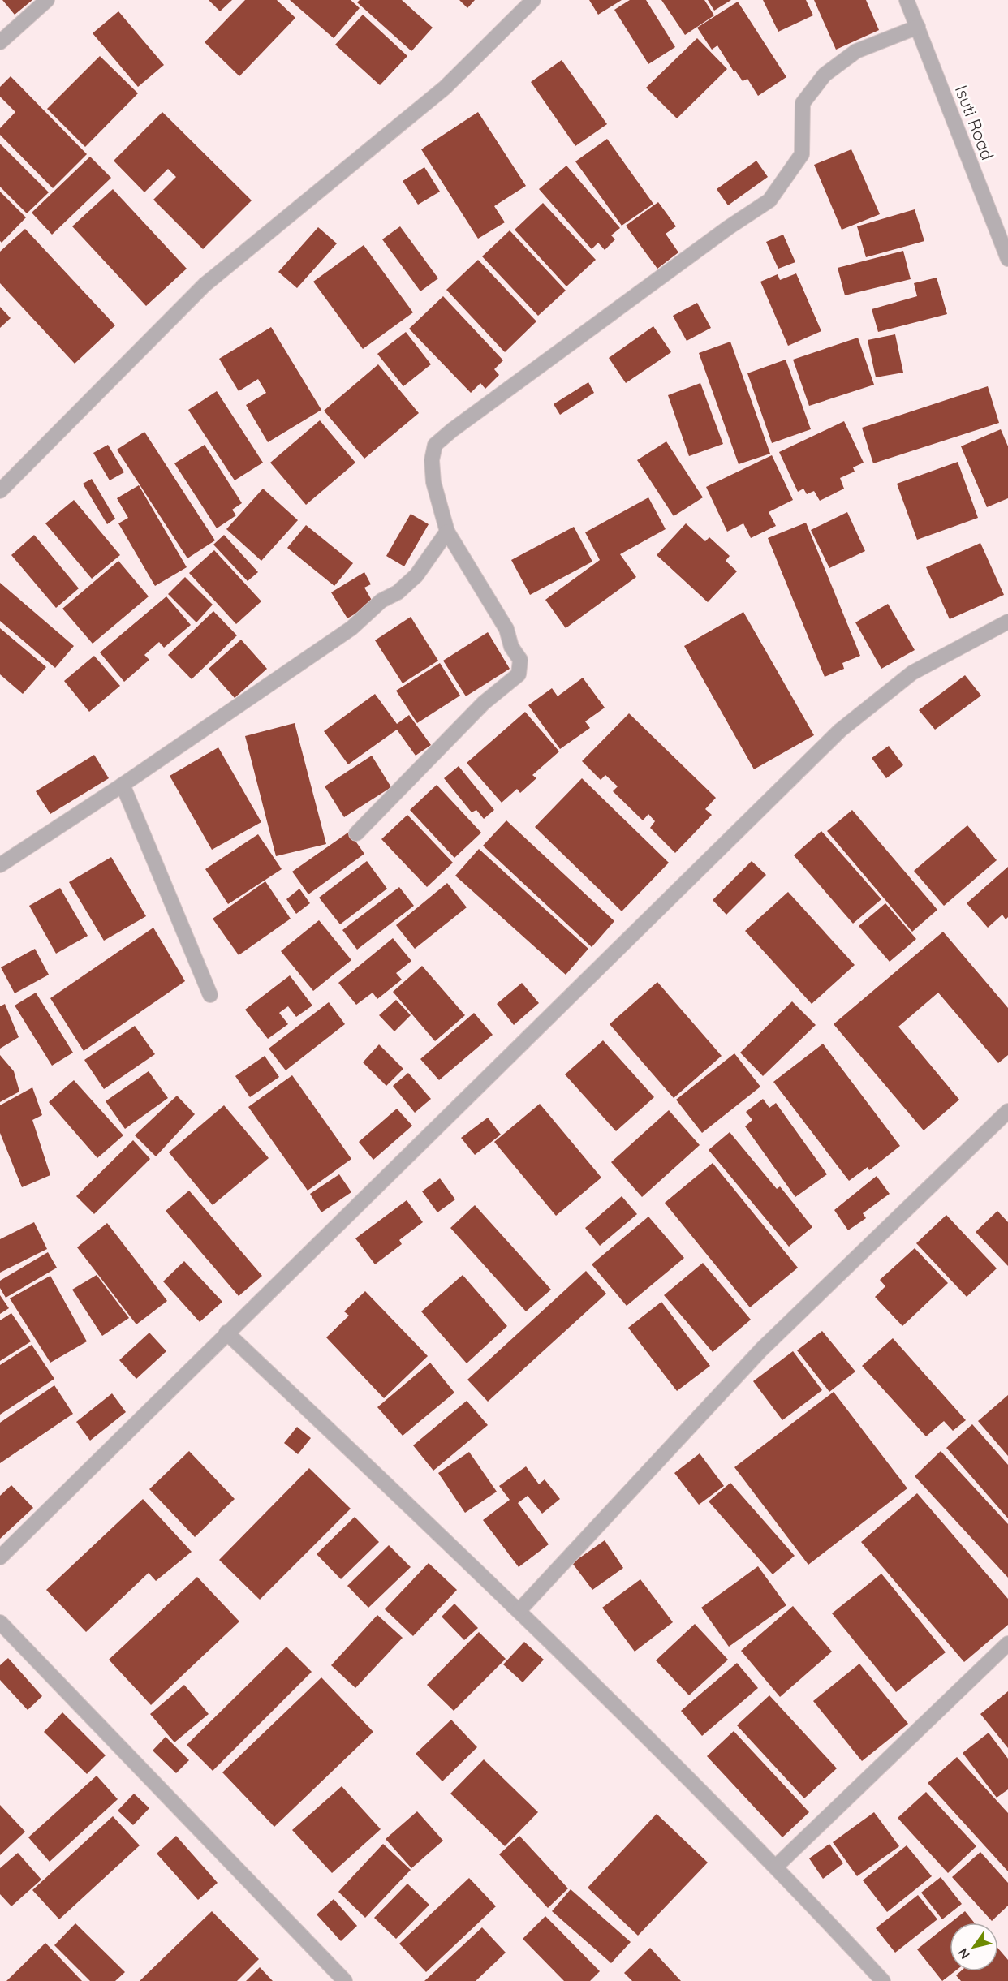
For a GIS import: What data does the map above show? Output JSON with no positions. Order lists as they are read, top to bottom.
{
  "streets": {
    "street": ["Isuti Road"]
  },
  "north": "bottom left"
}
